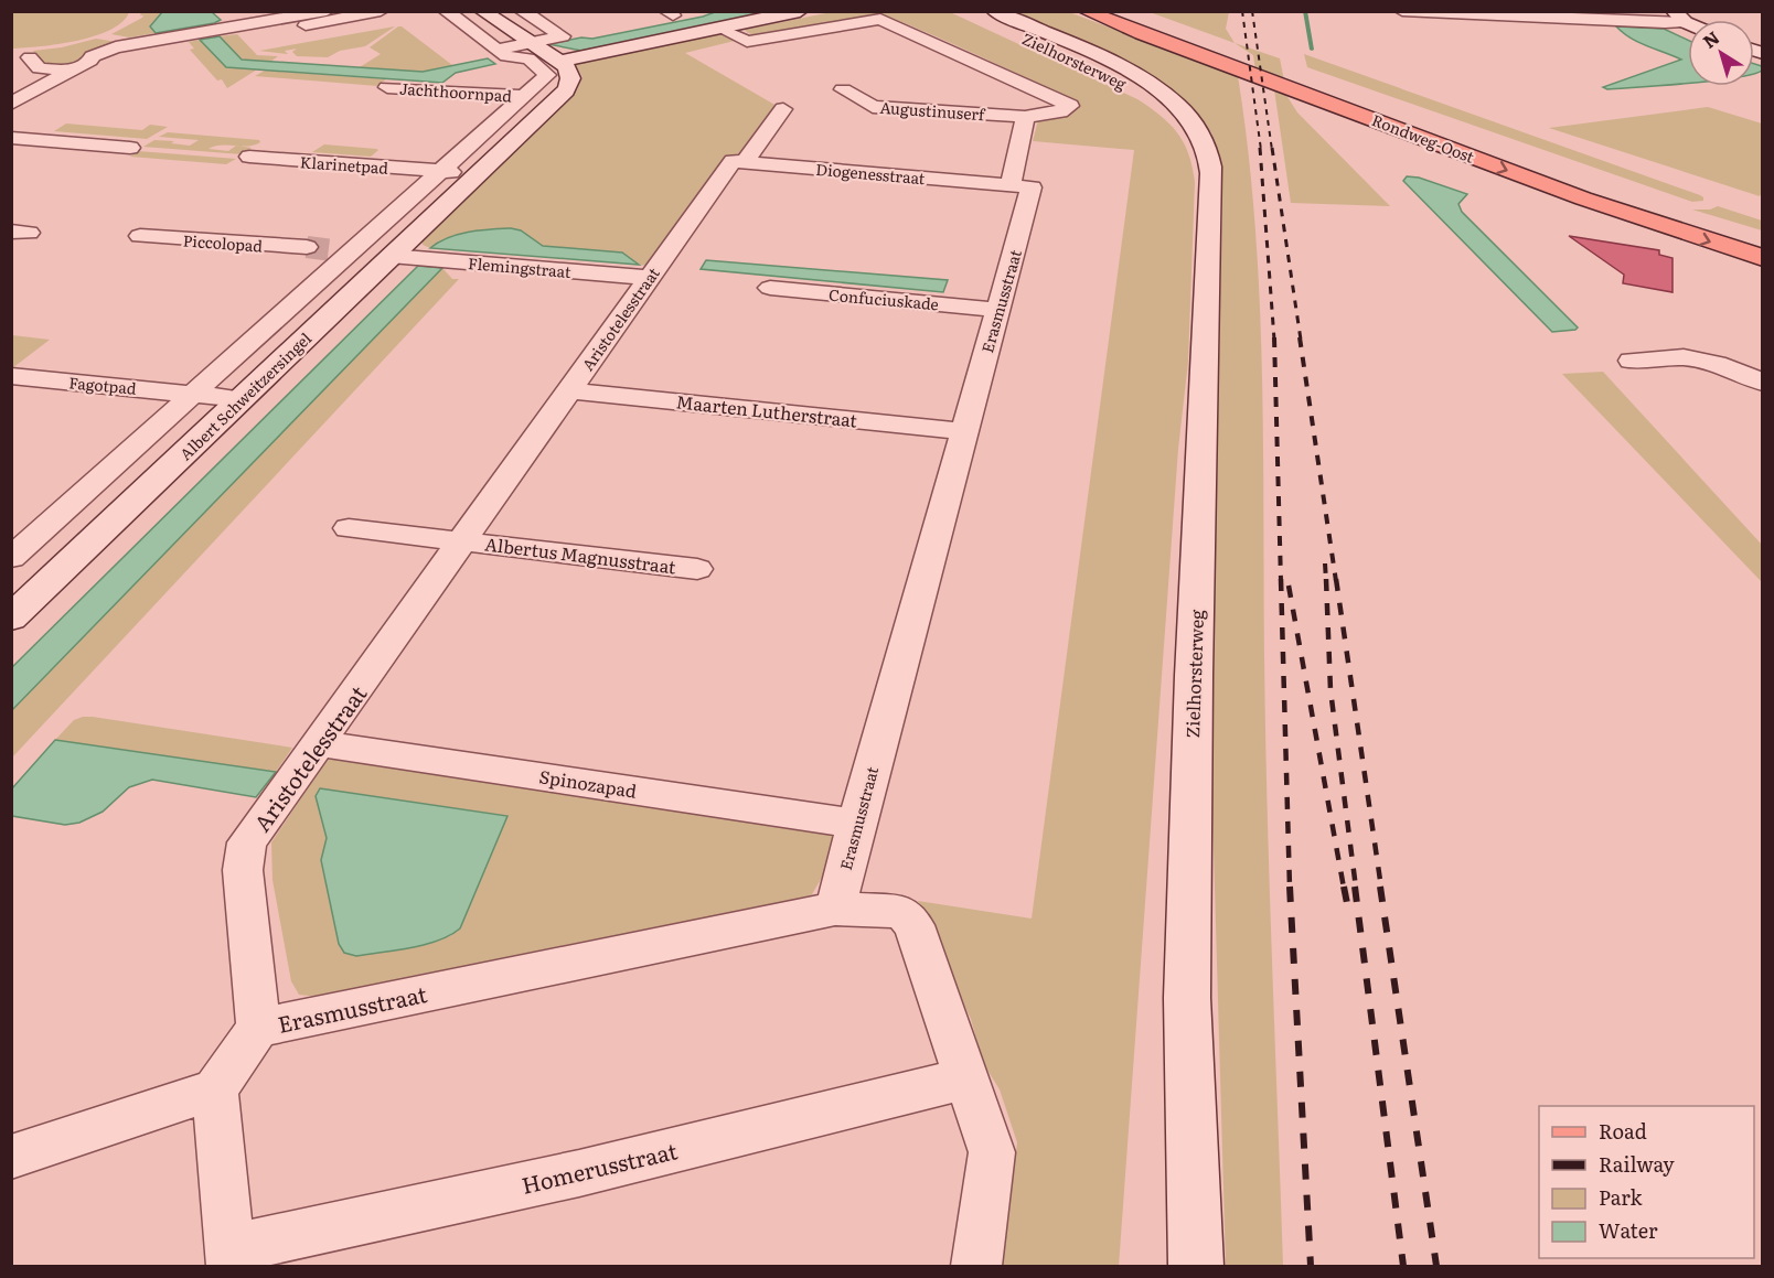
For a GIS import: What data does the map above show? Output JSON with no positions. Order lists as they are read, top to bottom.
{
  "streets": {
    "main road": ["Rondweg-Oost"],
    "street": [
      "Zielhorsterweg",
      "Jachthoornpad",
      "Augustinuserf",
      "Klarinetpad",
      "Diogenesstraat",
      "Piccolopad",
      "Flemingstraat",
      "Confuciuskade",
      "Erasmusstraat",
      "Aristotelesstraat",
      "Fagotpad",
      "Albert Schweitzersingel",
      "Maarten Lutherstraat",
      "Albertus Magnusstraat",
      "Spinozapad",
      "Homerusstraat"
    ]
  },
  "crossings": [
    ["Jachthoornpad", "Albert Schweitzersingel"],
    ["Klarinetpad", "Albert Schweitzersingel"],
    ["Diogenesstraat", "Erasmusstraat"],
    ["Diogenesstraat", "Aristotelesstraat"],
    ["Flemingstraat", "Aristotelesstraat"],
    ["Flemingstraat", "Albert Schweitzersingel"],
    ["Confuciuskade", "Erasmusstraat"],
    ["Erasmusstraat", "Aristotelesstraat"],
    ["Erasmusstraat", "Maarten Lutherstraat"],
    ["Erasmusstraat", "Spinozapad"],
    ["Erasmusstraat", "Homerusstraat"],
    ["Aristotelesstraat", "Maarten Lutherstraat"],
    ["Aristotelesstraat", "Albertus Magnusstraat"],
    ["Aristotelesstraat", "Spinozapad"],
    ["Fagotpad", "Albert Schweitzersingel"]
  ],
  "legend": [
    "Road",
    "Railway",
    "Park",
    "Water"
  ],
  "north": "top left"
}
